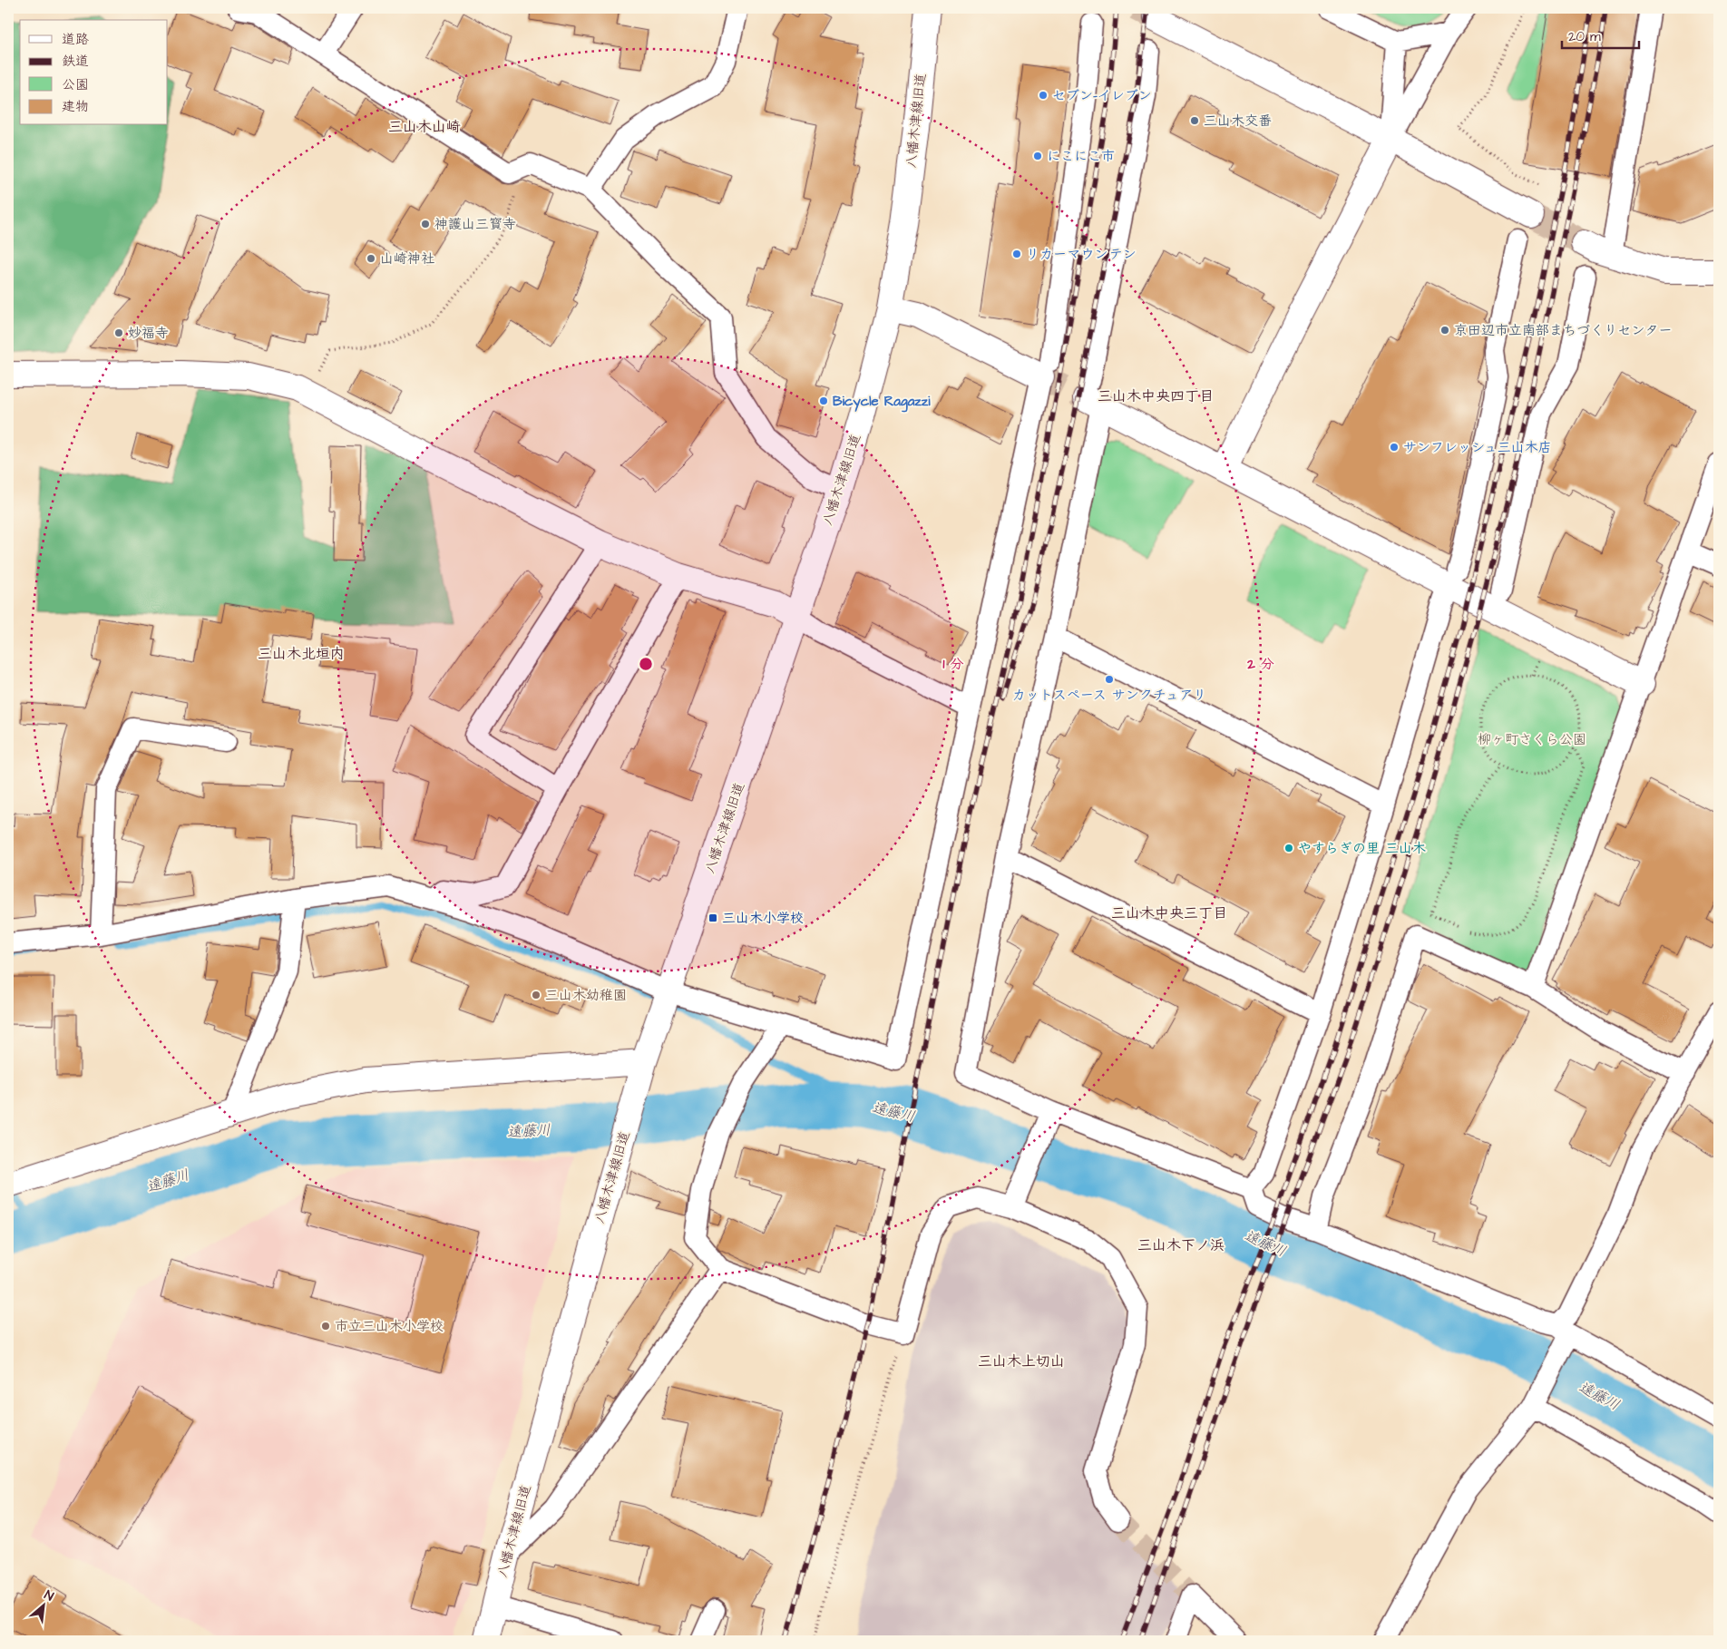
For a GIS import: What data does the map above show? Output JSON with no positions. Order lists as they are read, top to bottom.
{
  "streets": {
    "street": ["八幡木津線旧道"]
  },
  "districts": [
    "三山木山崎",
    "三山木中央四丁目",
    "三山木北垣内",
    "三山木中央三丁目",
    "三山木下ノ浜",
    "三山木上切山"
  ],
  "water": ["遠藤川"],
  "parks": ["柳ヶ町さくら公園"],
  "places": {
    "other": [
      "セブン-イレブン",
      "三山木交番",
      "にこにこ市",
      "神護山三寳寺",
      "リカーマウンテン",
      "山崎神社",
      "京田辺市立南部まちづくりセンター",
      "妙福寺",
      "Bicycle Ragazzi",
      "サンフレッシュ三山木店",
      "カットスペース サンクチュアリ",
      "やすらぎの里 三山木",
      "三山木幼稚園",
      "市立三山木小学校"
    ],
    "transit": ["三山木小学校"]
  },
  "legend": [
    "道路",
    "鉄道",
    "公園",
    "建物"
  ],
  "scale_bar": "20 m",
  "north": "top right",
  "rings": ["1 分", "2 分"]
}
